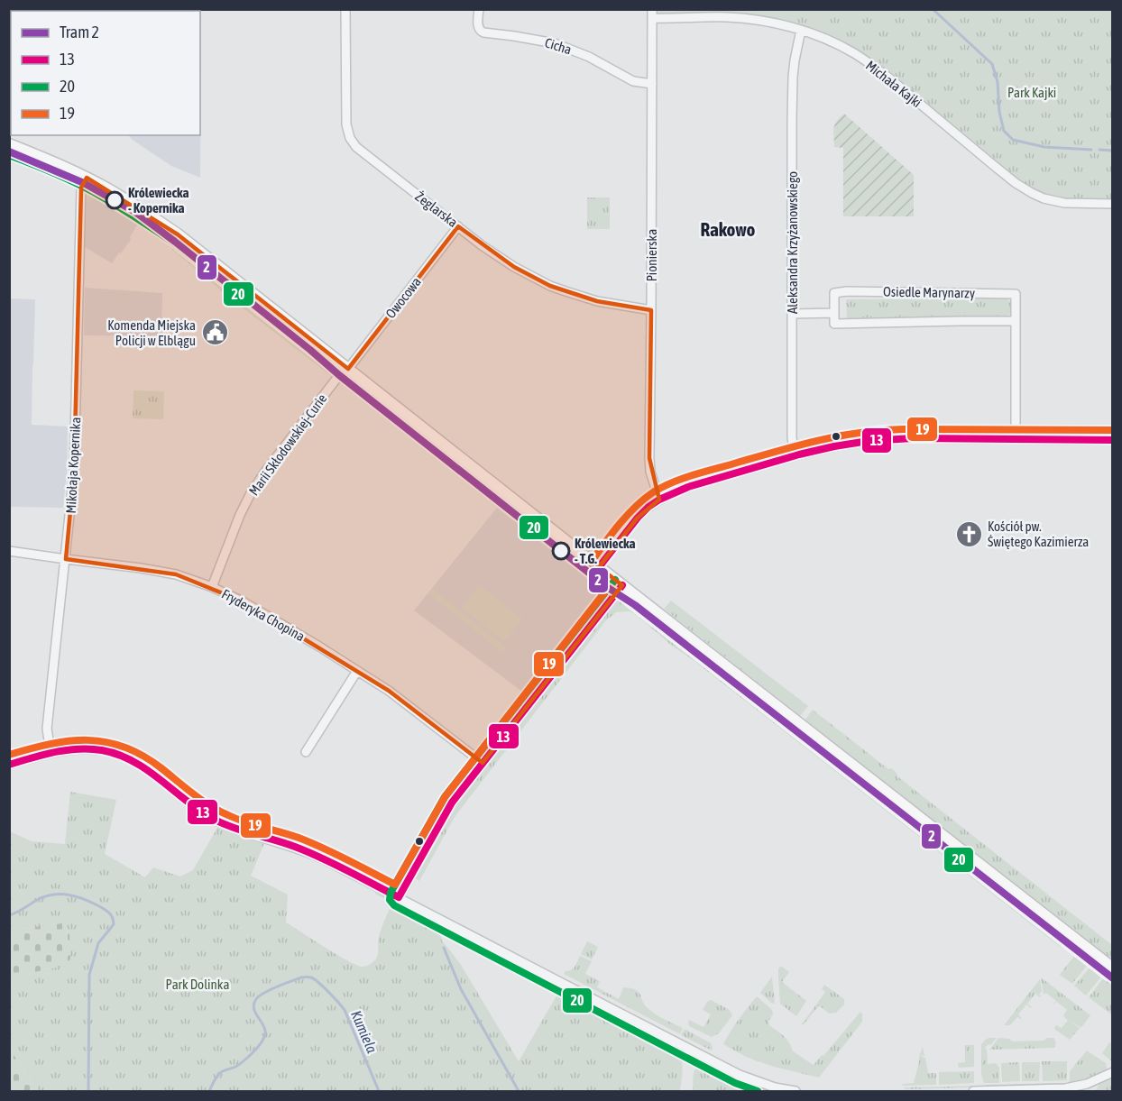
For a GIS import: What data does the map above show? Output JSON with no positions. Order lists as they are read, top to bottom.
{
  "streets": {
    "street": [
      "Cicha",
      "Michała Kajki",
      "Żeglarska",
      "Aleksandra Krzyżanowskiego",
      "Pionierska",
      "Osiedle Marynarzy",
      "Owocowa",
      "Marii Skłodowskiej-Curie",
      "Mikołaja Kopernika",
      "Fryderyka Chopina"
    ]
  },
  "crossings": [
    ["Cicha", "Pionierska"],
    ["Michała Kajki", "Aleksandra Krzyżanowskiego"],
    ["Michała Kajki", "Pionierska"],
    ["Żeglarska", "Pionierska"],
    ["Żeglarska", "Owocowa"],
    ["Owocowa", "Marii Skłodowskiej-Curie"],
    ["Marii Skłodowskiej-Curie", "Fryderyka Chopina"],
    ["Mikołaja Kopernika", "Fryderyka Chopina"]
  ],
  "districts": ["Rakowo"],
  "water": ["Kumiela"],
  "parks": ["Park Kajki", "Park Dolinka"],
  "places": {
    "other": ["Królewiecka - Kopernika", "Królewiecka - T.G."],
    "public building": ["Komenda Miejska Policji w Elblągu"],
    "church": ["Kościół pw. Świętego Kazimierza"]
  },
  "lines": [
    "tram line 2",
    "transit line 20",
    "transit line 19",
    "transit line 13"
  ],
  "legend": [
    "Tram 2",
    "13",
    "20",
    "19"
  ]
}
